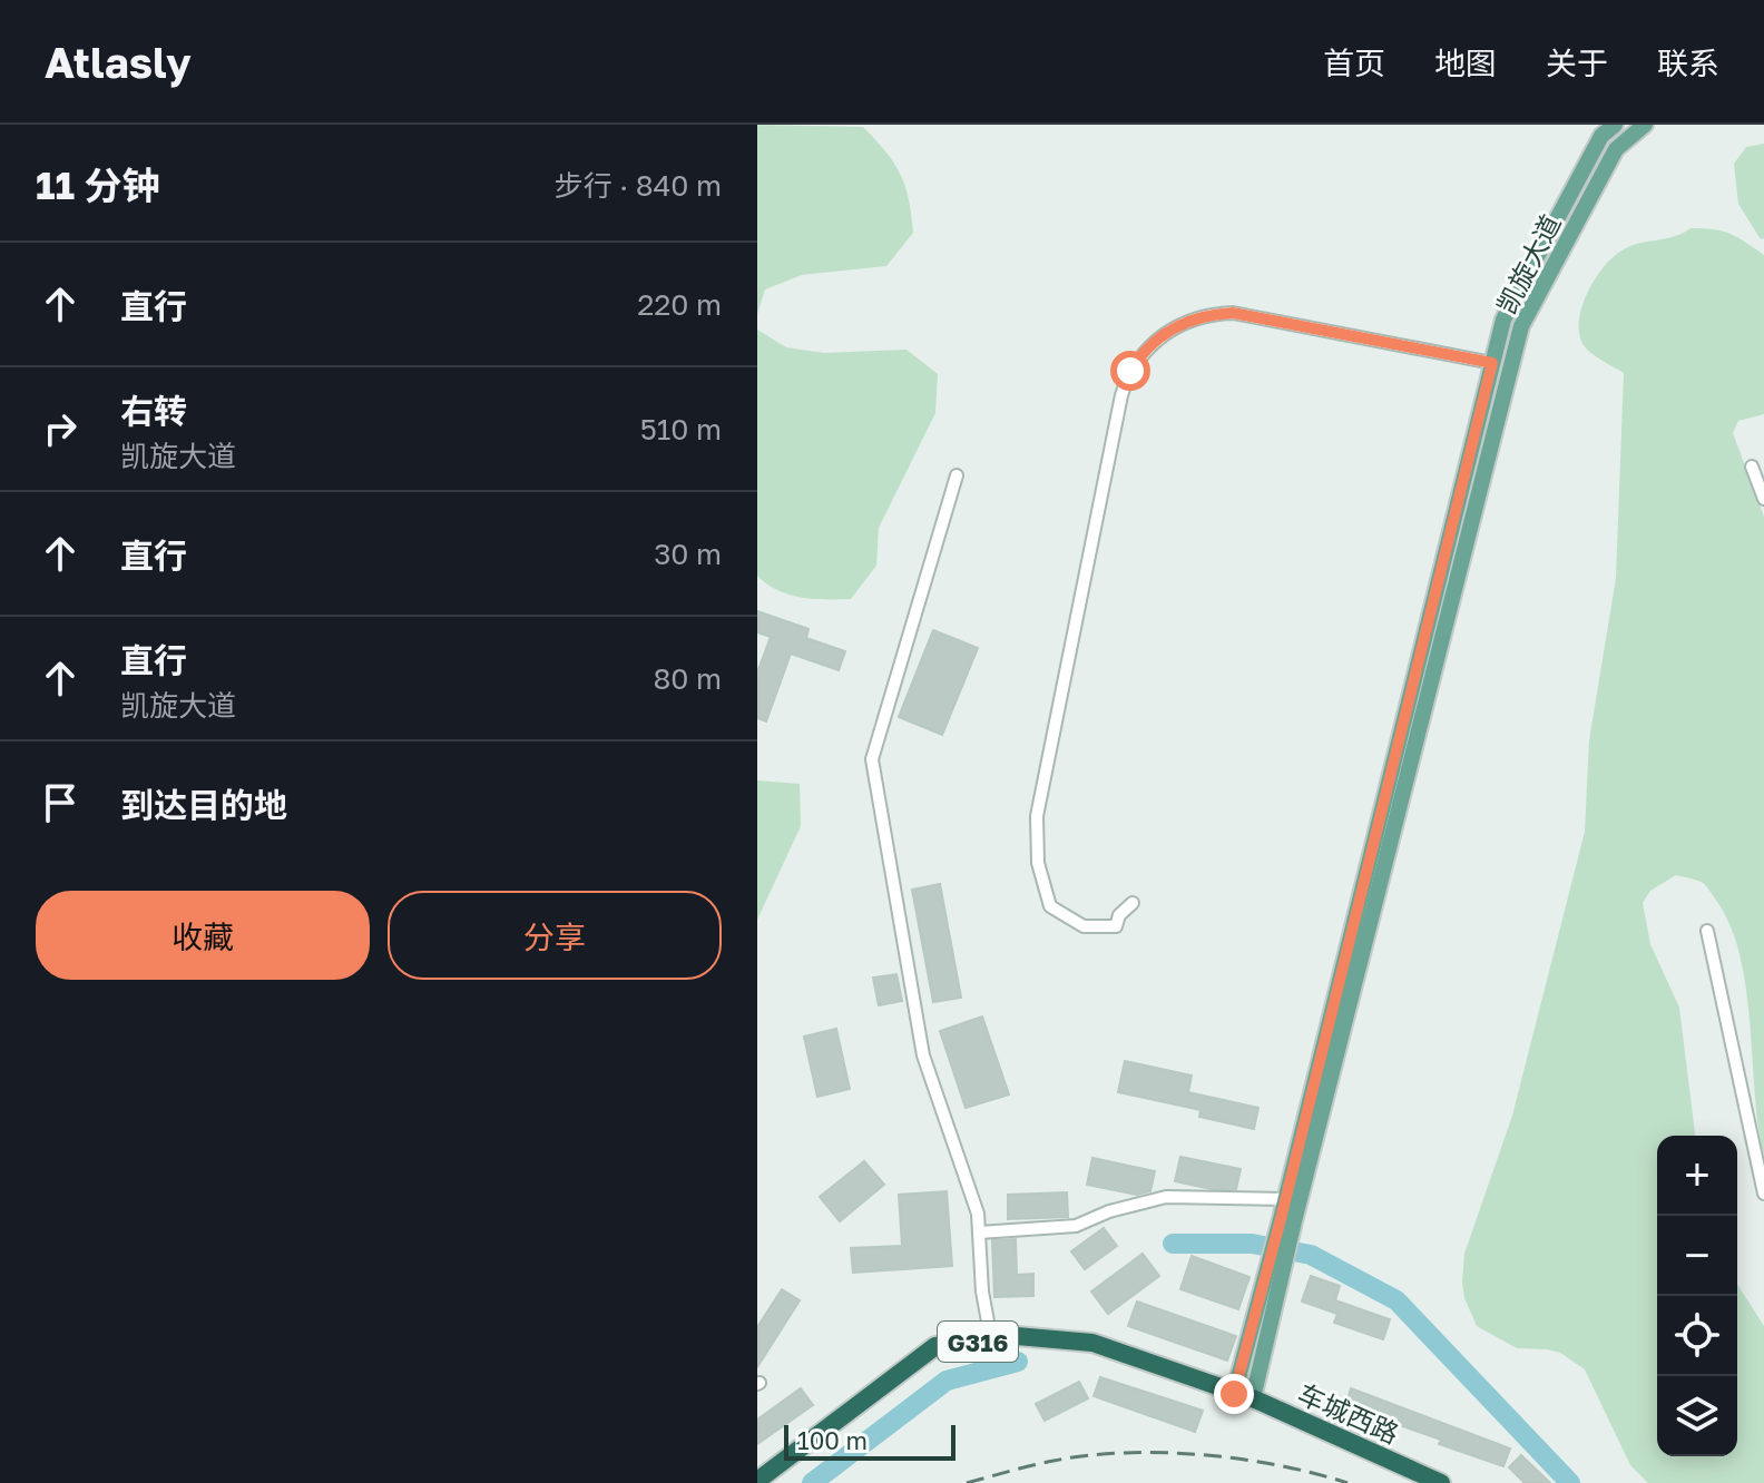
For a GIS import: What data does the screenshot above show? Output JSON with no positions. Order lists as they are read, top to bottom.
{
  "streets": {
    "highway": ["G316", "车城西路"],
    "main road": ["凯旋大道"]
  },
  "crossings": [
    ["G316", "车城西路"]
  ],
  "scale_bar": "100 m",
  "page": {
    "header": "Atlasly",
    "nav": [
      "首页",
      "地图",
      "关于",
      "联系"
    ],
    "heading": ["11 分钟", "步行 · 840 m"],
    "list": [
      ["直行", "220 m"],
      ["右转", "凯旋大道", "510 m"],
      ["直行", "30 m"],
      ["直行", "凯旋大道", "80 m"],
      "到达目的地"
    ],
    "buttons": ["收藏", "分享"],
    "map_buttons": ["+", "−"],
    "scale": "100 m"
  }
}
